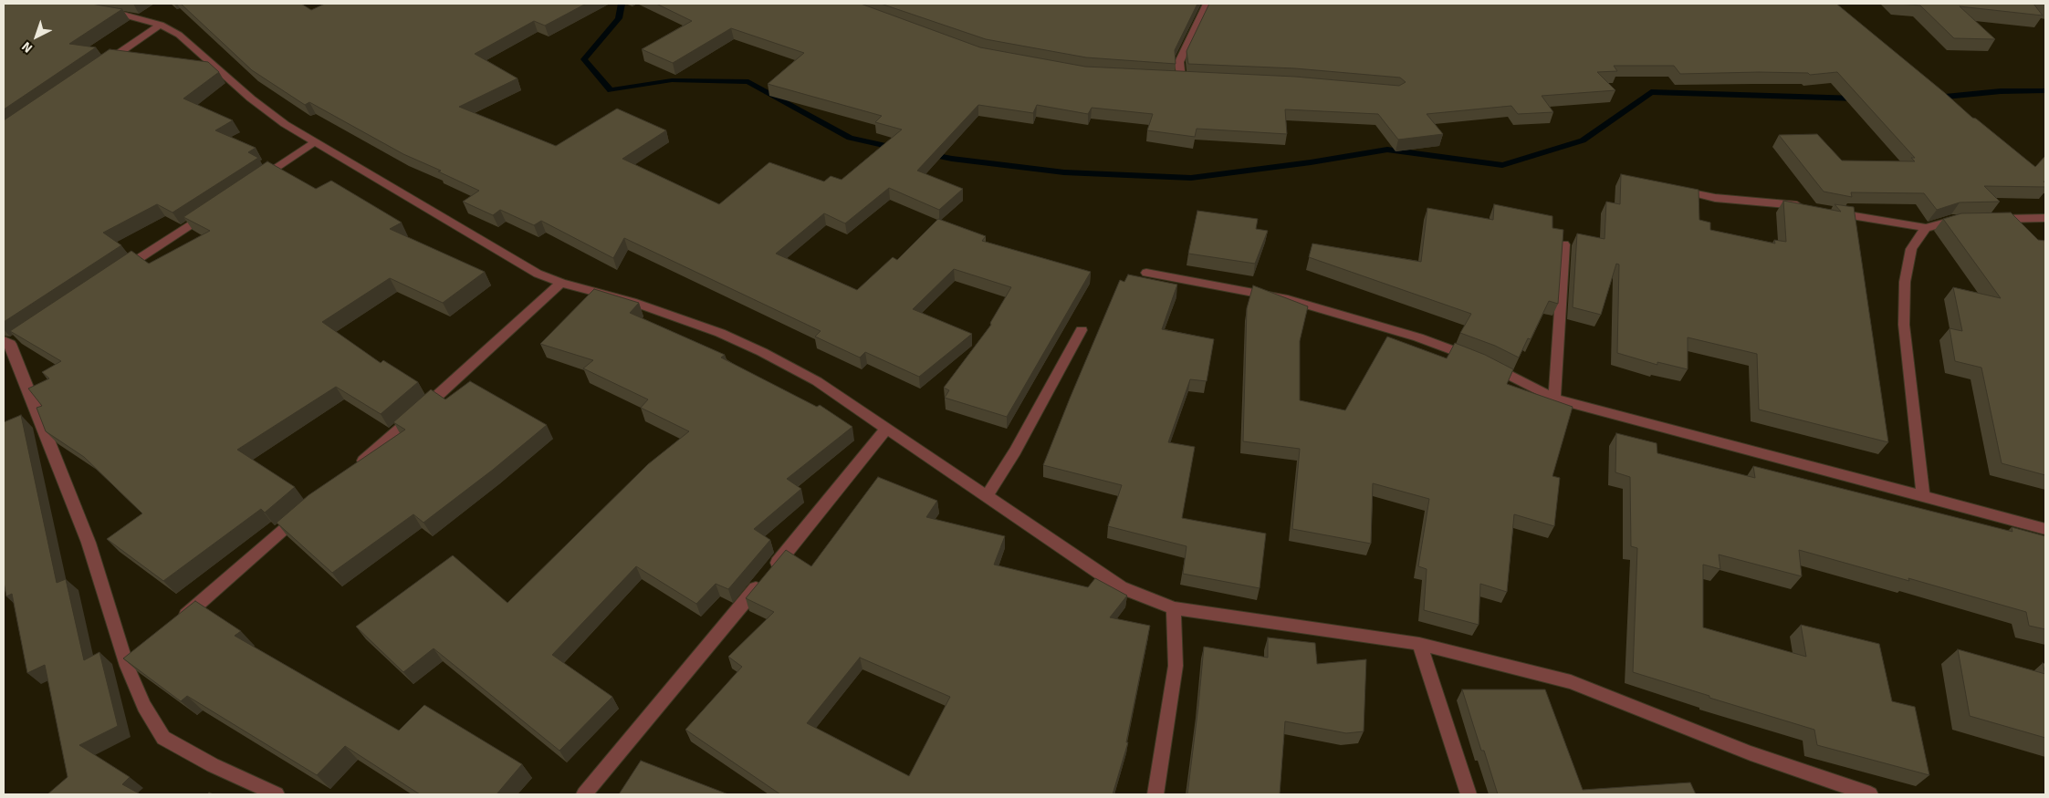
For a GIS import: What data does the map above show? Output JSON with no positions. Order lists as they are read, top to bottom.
{
  "north": "bottom left"
}
